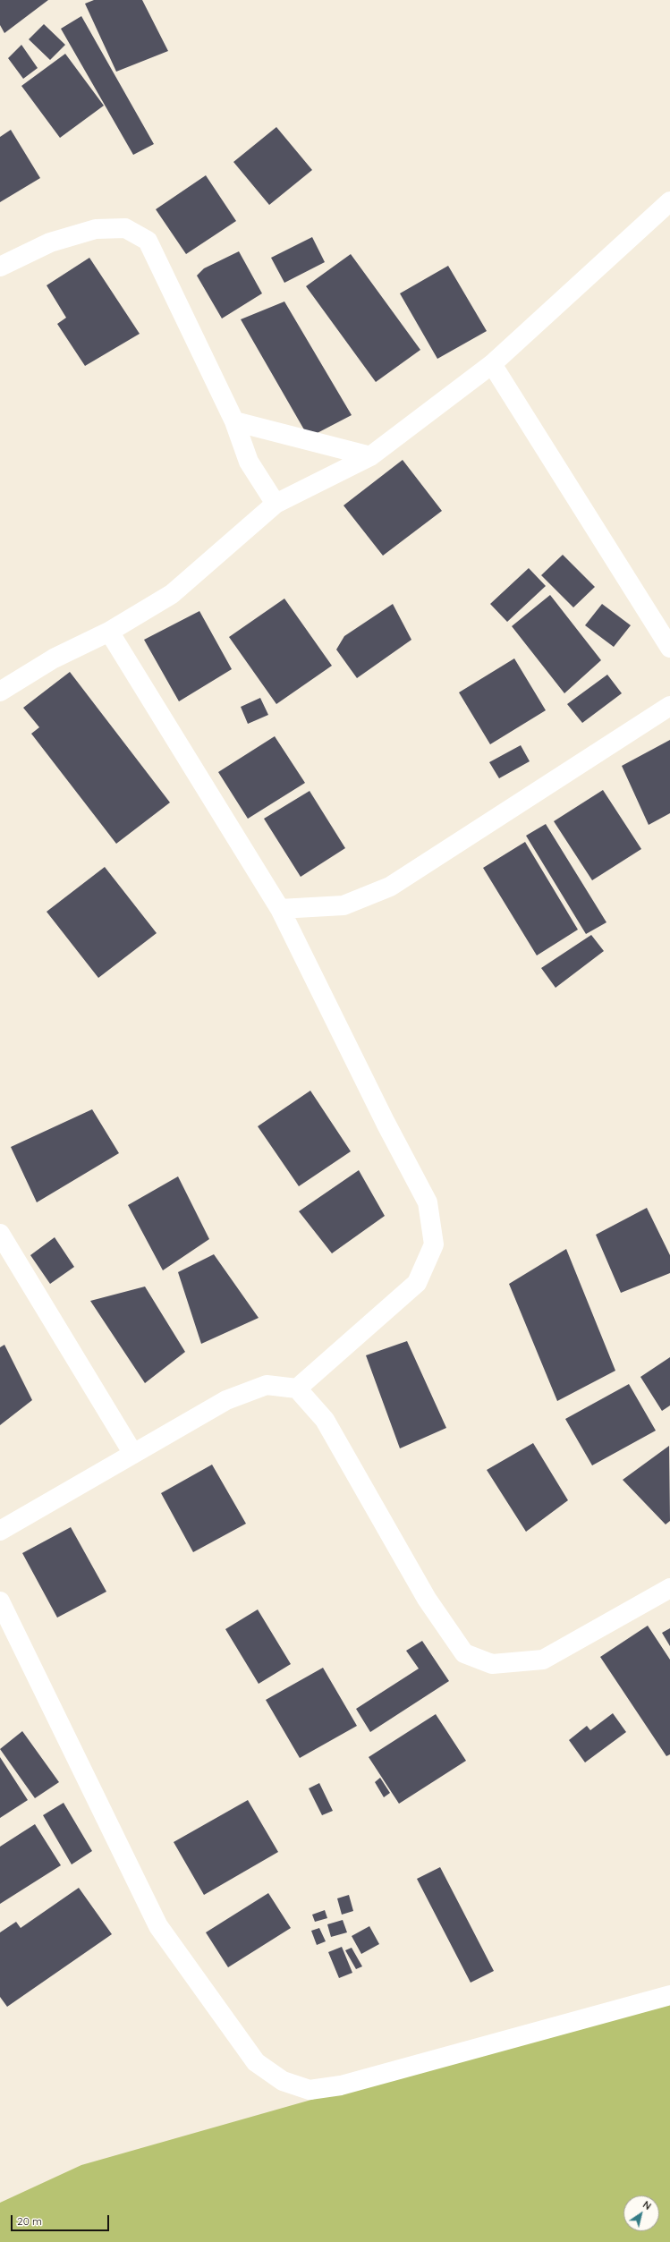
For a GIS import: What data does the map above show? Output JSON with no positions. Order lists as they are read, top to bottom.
{
  "scale_bar": "20 m",
  "north": "top right"
}
